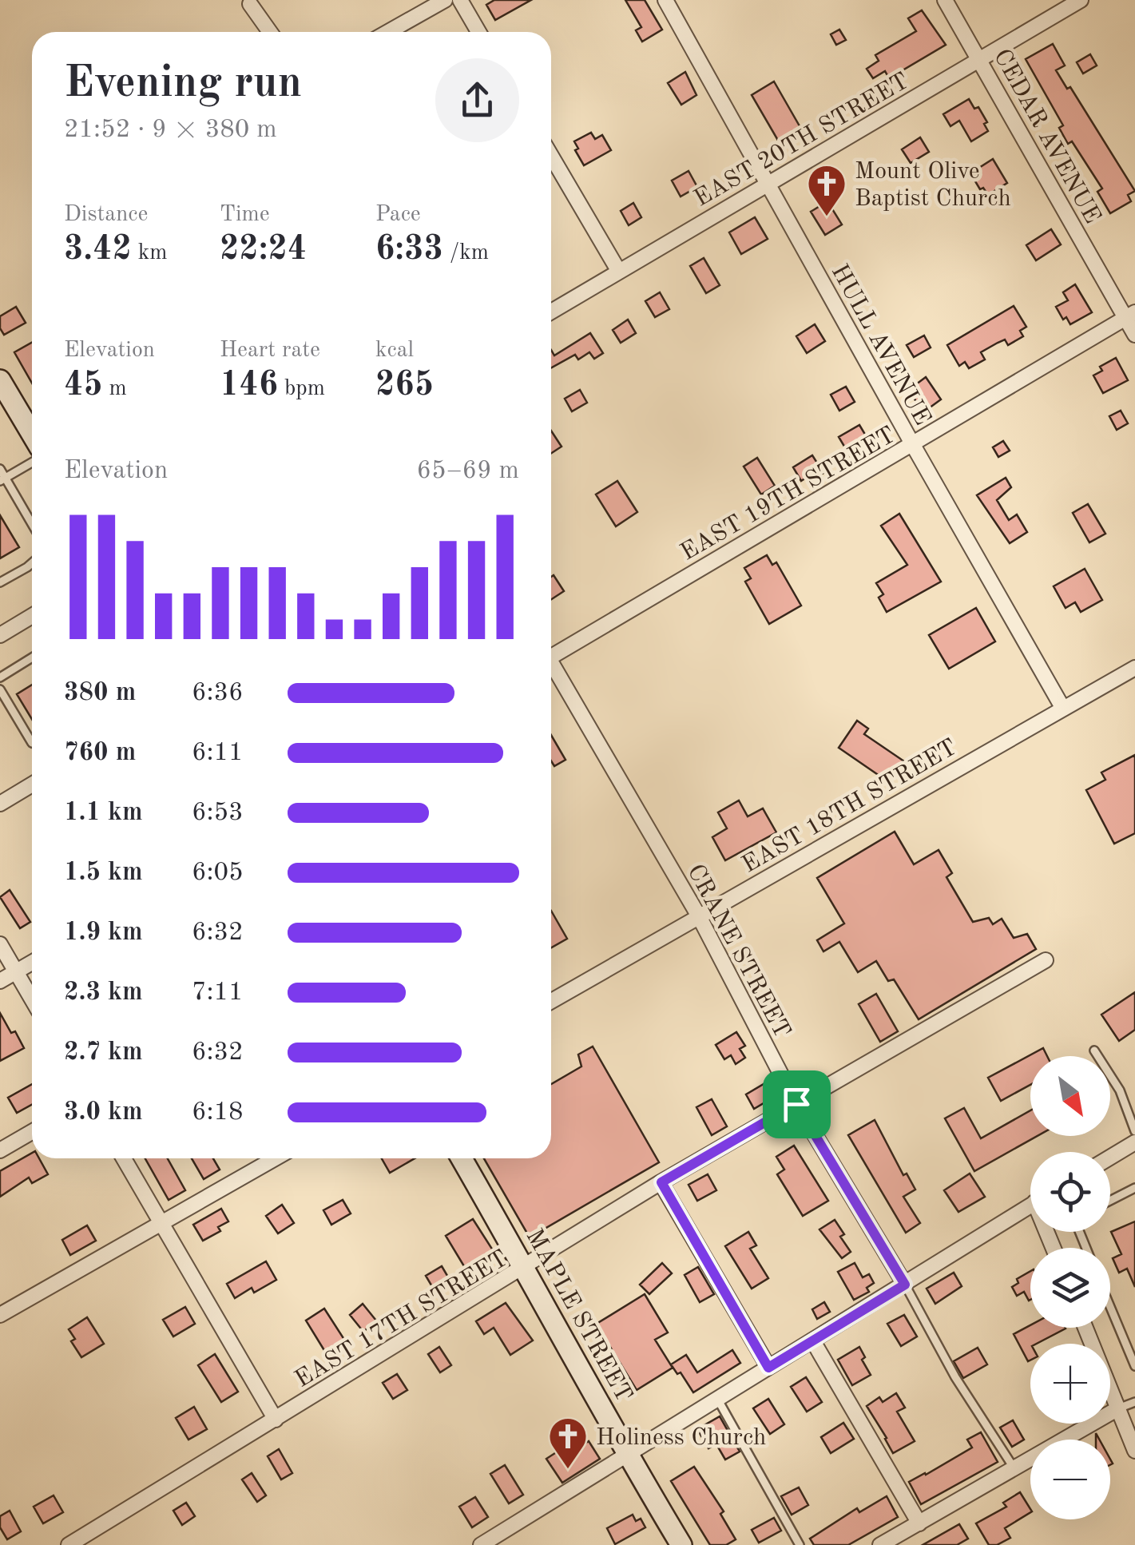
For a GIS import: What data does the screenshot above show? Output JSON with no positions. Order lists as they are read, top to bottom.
{
  "streets": {
    "main road": ["MAPLE STREET"],
    "street": [
      "CEDAR AVENUE",
      "EAST 20TH STREET",
      "HULL AVENUE",
      "EAST 19TH STREET",
      "EAST 18TH STREET",
      "CRANE STREET",
      "EAST 17TH STREET"
    ]
  },
  "crossings": [
    ["CEDAR AVENUE", "EAST 20TH STREET"],
    ["CEDAR AVENUE", "EAST 19TH STREET"],
    ["EAST 20TH STREET", "HULL AVENUE"],
    ["HULL AVENUE", "EAST 19TH STREET"],
    ["HULL AVENUE", "EAST 18TH STREET"],
    ["EAST 18TH STREET", "CRANE STREET"],
    ["CRANE STREET", "EAST 17TH STREET"],
    ["MAPLE STREET", "EAST 17TH STREET"]
  ],
  "places": {
    "church": ["Mount Olive Baptist Church", "Holiness Church"]
  },
  "north": "bottom right",
  "page": {
    "heading": ["Evening run", "21:52 · 9 × 380 m"],
    "stats": [
      ["Distance", "3.42 km"],
      ["Time", "22:24"],
      ["Pace", "6:33 /km"],
      ["Elevation", "45 m"],
      ["Heart rate", "146 bpm"],
      ["kcal", "265"]
    ],
    "chart": ["Elevation", "65–69 m"],
    "list": [
      {
        "name": "380 m",
        "note": "6:36"
      },
      {
        "name": "760 m",
        "note": "6:11"
      },
      {
        "name": "1.1 km",
        "note": "6:53"
      },
      {
        "name": "1.5 km",
        "note": "6:05"
      },
      {
        "name": "1.9 km",
        "note": "6:32"
      },
      {
        "name": "2.3 km",
        "note": "7:11"
      },
      {
        "name": "2.7 km",
        "note": "6:32"
      },
      {
        "name": "3.0 km",
        "note": "6:18"
      }
    ],
    "map_buttons": ["+", "−"]
  }
}
